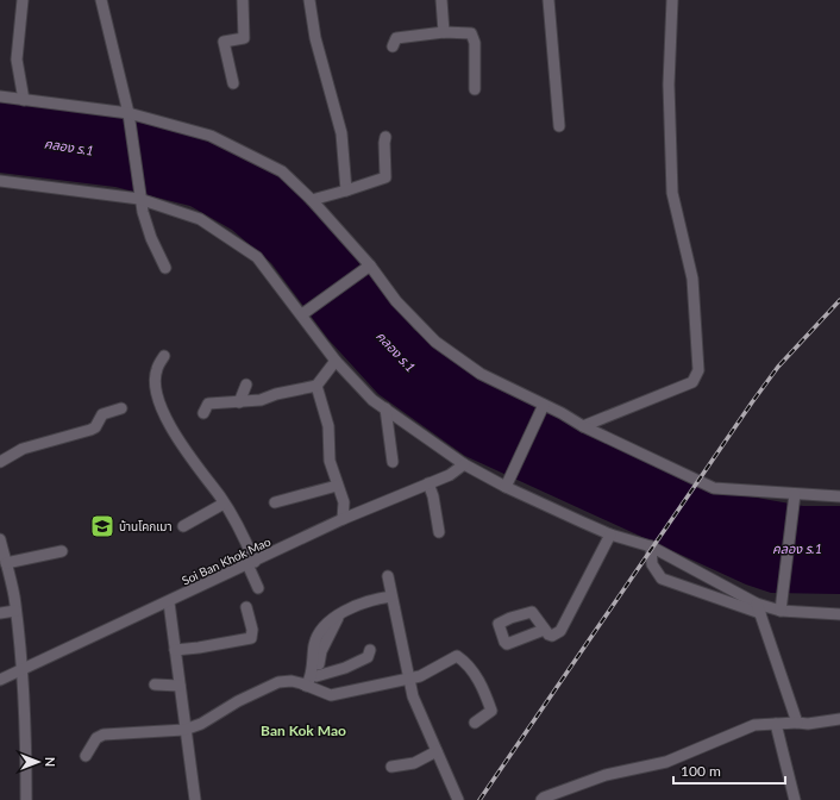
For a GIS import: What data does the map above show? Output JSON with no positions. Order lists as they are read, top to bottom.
{
  "streets": {
    "street": ["Soi Ban Khok Mao"]
  },
  "districts": ["Ban Kok Mao"],
  "water": ["คลอง ร.1"],
  "places": {
    "school or university": ["บ้านโคกเมา"]
  },
  "scale_bar": "100 m",
  "north": "right"
}
